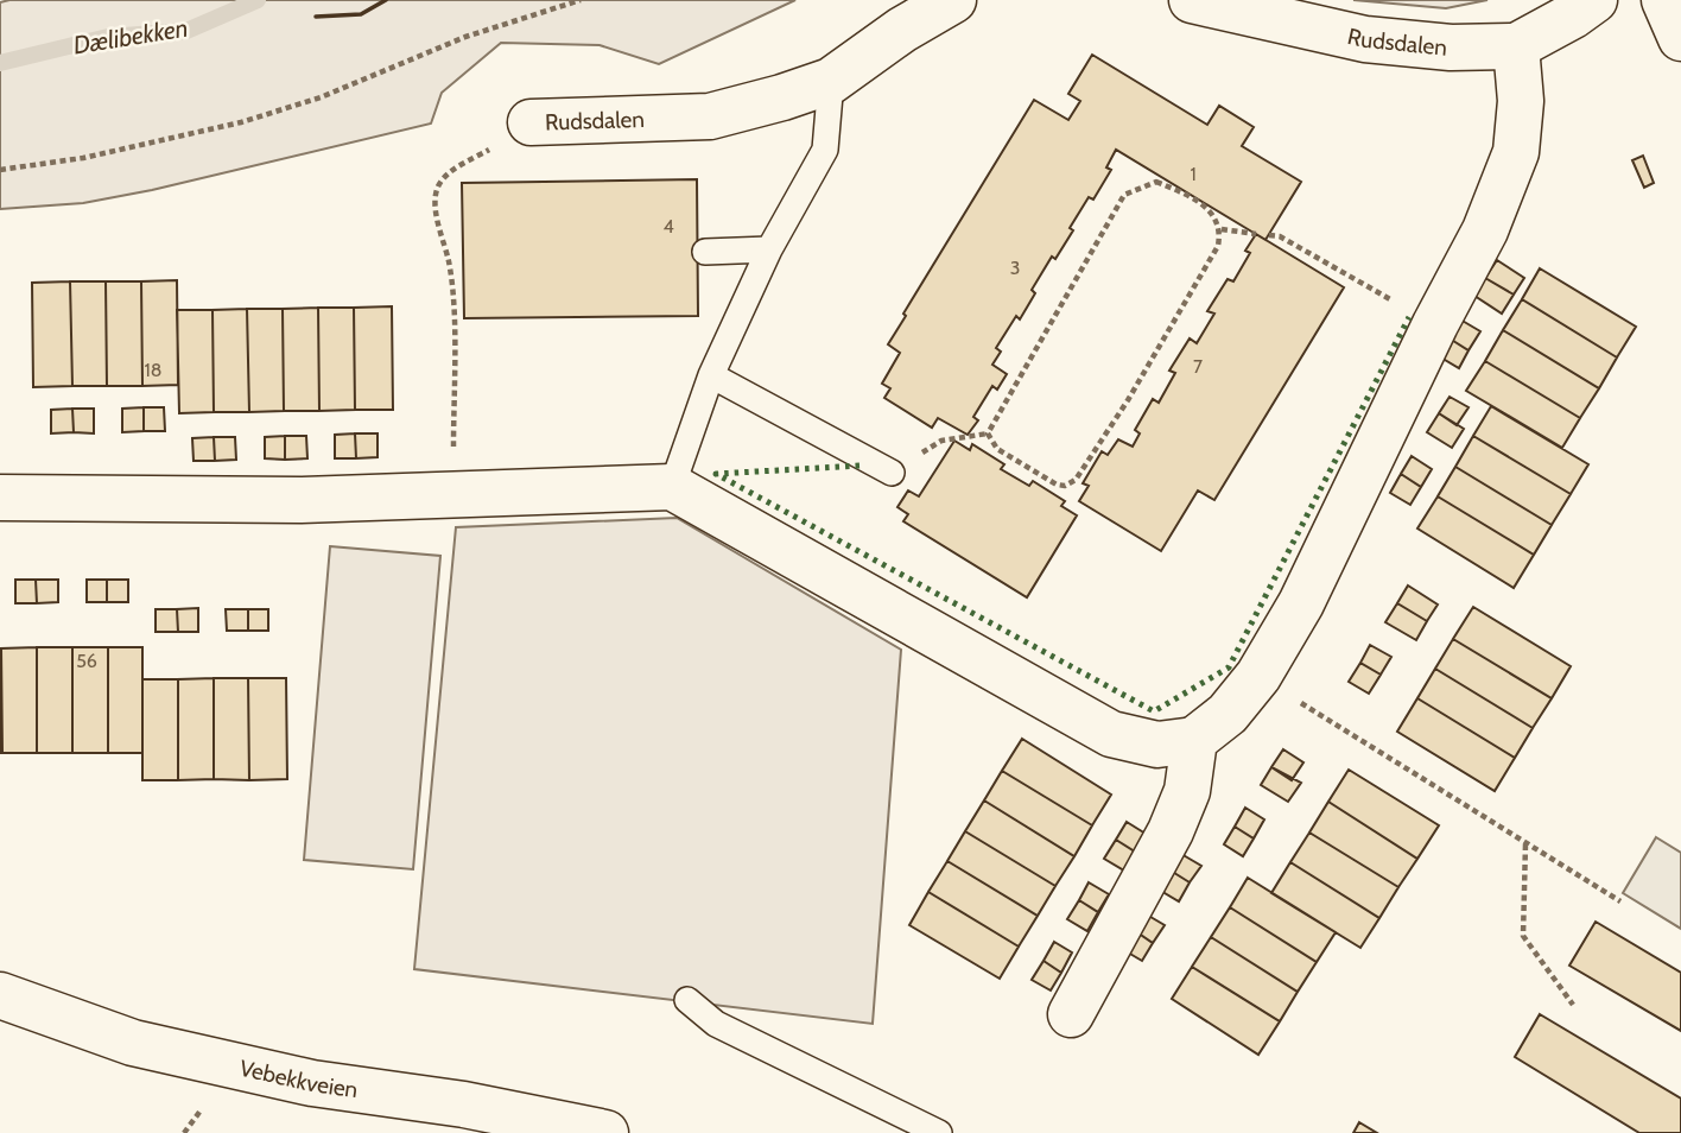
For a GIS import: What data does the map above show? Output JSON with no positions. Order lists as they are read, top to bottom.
{
  "streets": {
    "street": ["Rudsdalen", "Vebekkveien"]
  },
  "water": ["Dælibekken"],
  "house_numbers": [
    "1",
    "4",
    "3",
    "7",
    "18",
    "56"
  ]
}
